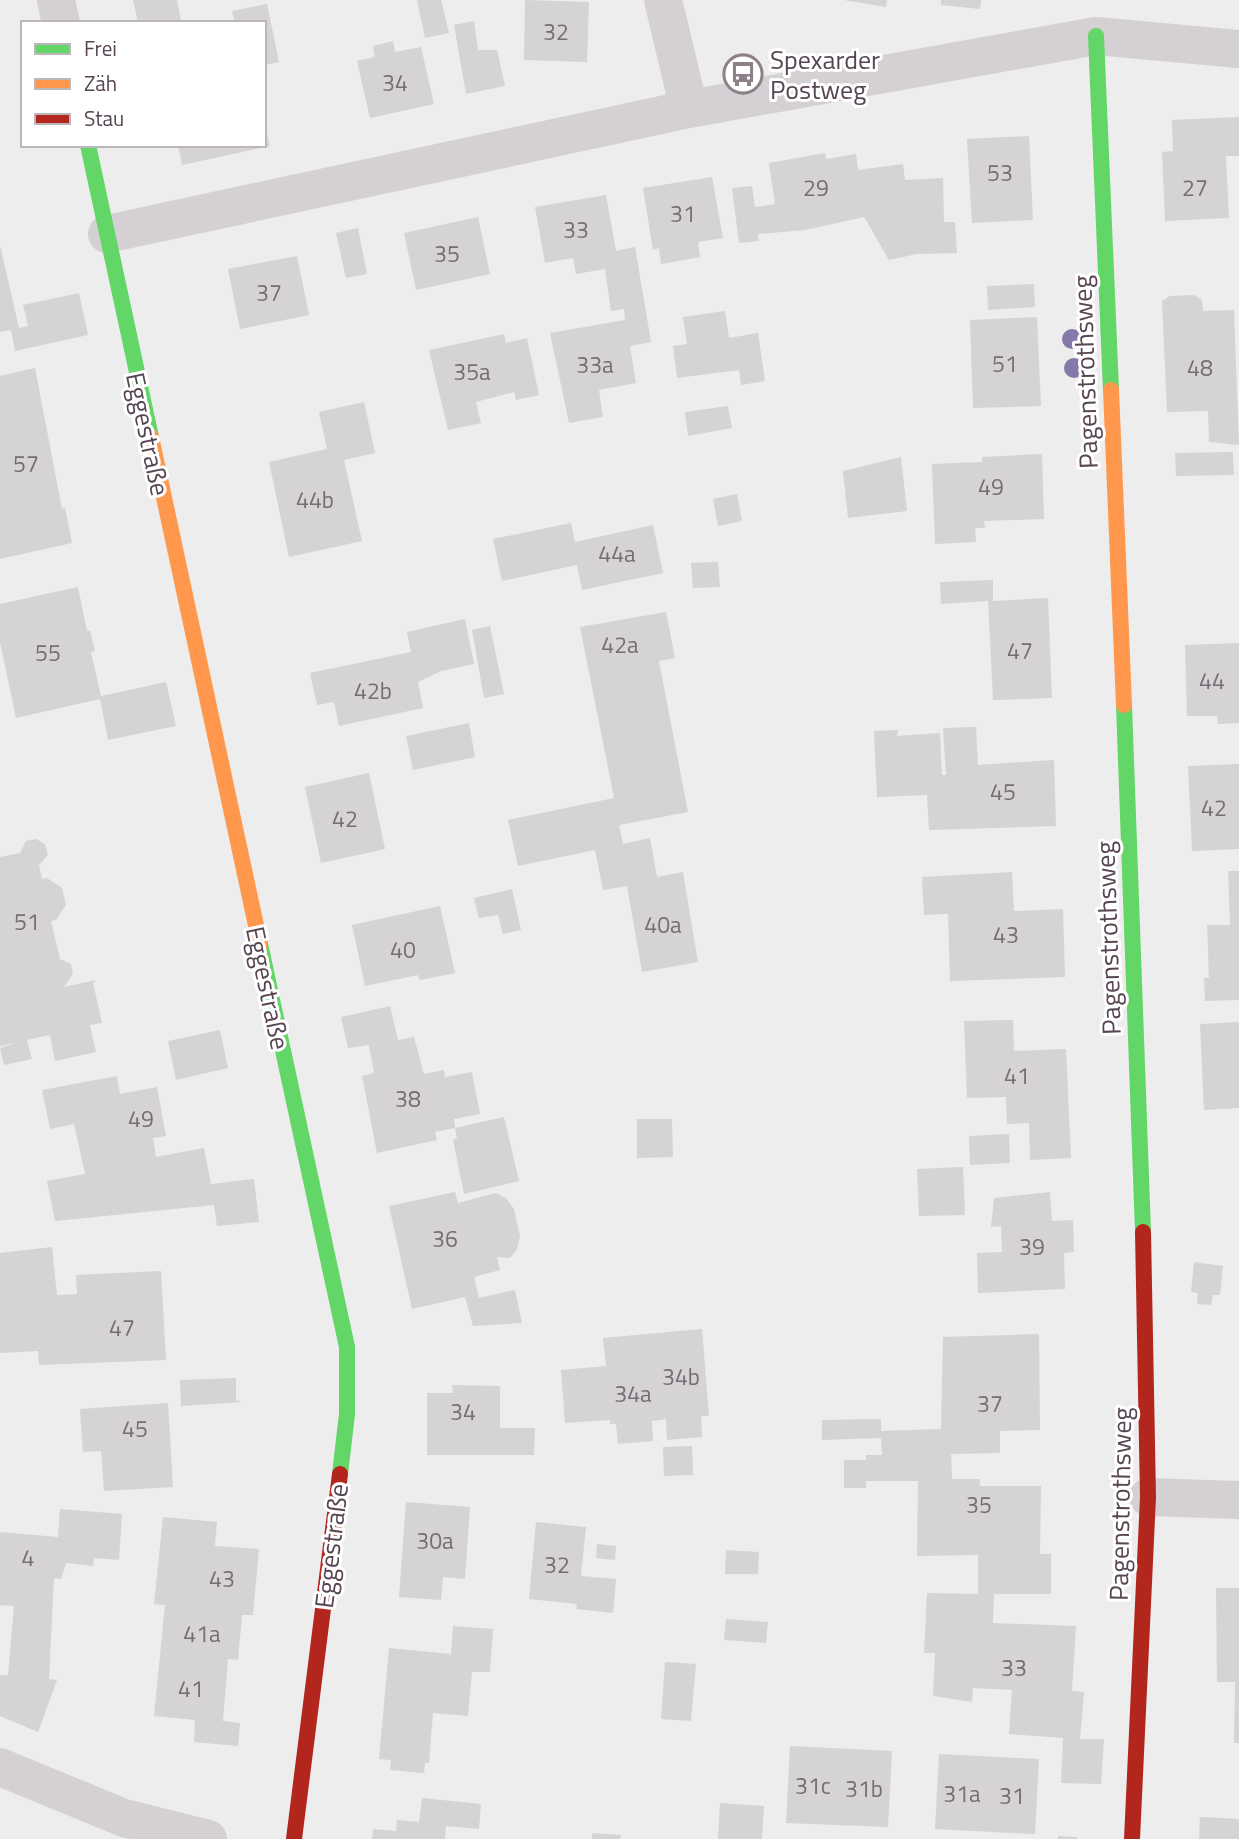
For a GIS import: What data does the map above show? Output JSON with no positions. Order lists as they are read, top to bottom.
{
  "streets": {
    "street": ["Pagenstrothsweg", "Eggestraße"]
  },
  "places": {
    "bus stop": ["Spexarder Postweg"]
  },
  "house_numbers": [
    "32",
    "34",
    "53",
    "29",
    "27",
    "31",
    "33",
    "35",
    "37",
    "51",
    "33a",
    "48",
    "35a",
    "57",
    "49",
    "44b",
    "44a",
    "42a",
    "47",
    "55",
    "44",
    "42b",
    "45",
    "42",
    "42",
    "51",
    "40a",
    "43",
    "40",
    "41",
    "38",
    "49",
    "36",
    "39",
    "47",
    "34b",
    "34a",
    "37",
    "34",
    "45",
    "35",
    "30a",
    "4",
    "32",
    "43",
    "41a",
    "33",
    "41",
    "31c",
    "31b",
    "31a",
    "31"
  ],
  "legend": ["Frei", "Zäh", "Stau"]
}
